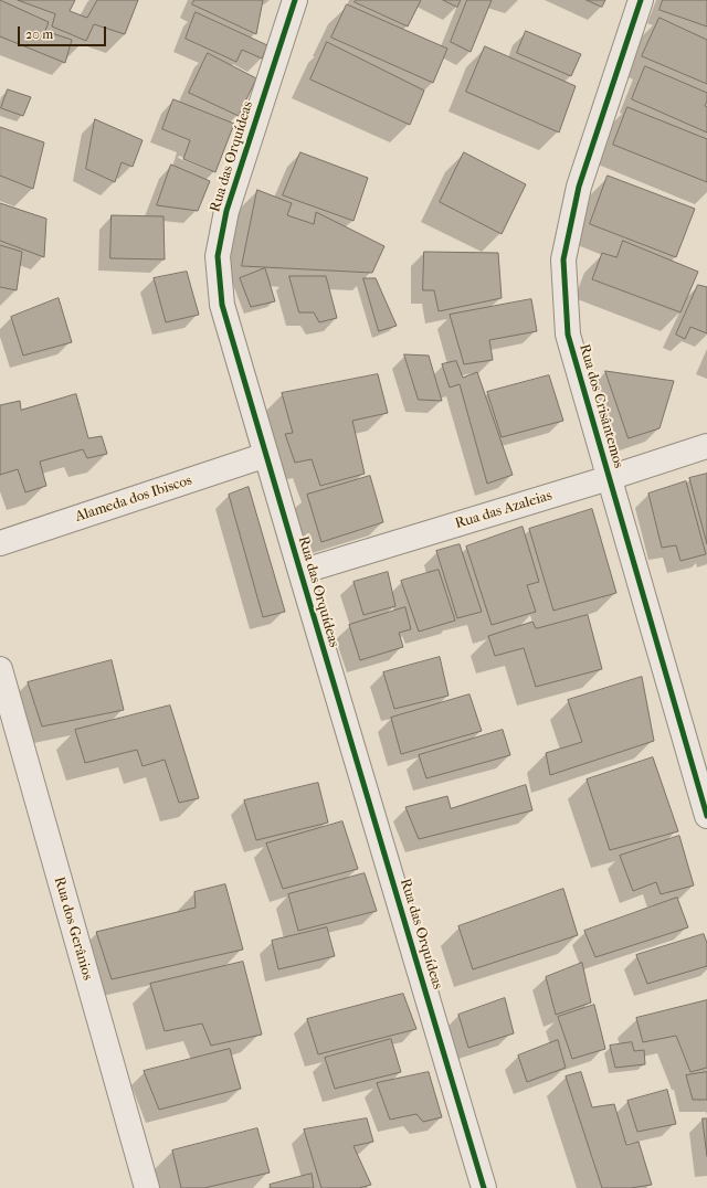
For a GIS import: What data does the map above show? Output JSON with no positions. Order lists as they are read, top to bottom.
{
  "streets": {
    "street": [
      "Rua das Orquídeas",
      "Rua dos Crisântemos",
      "Alameda dos Ibiscos",
      "Rua das Azaleias",
      "Rua dos Gerânios"
    ]
  },
  "crossings": [
    ["Rua das Orquídeas", "Alameda dos Ibiscos"],
    ["Rua das Orquídeas", "Rua das Azaleias"],
    ["Rua dos Crisântemos", "Rua das Azaleias"]
  ],
  "scale_bar": "20 m"
}
